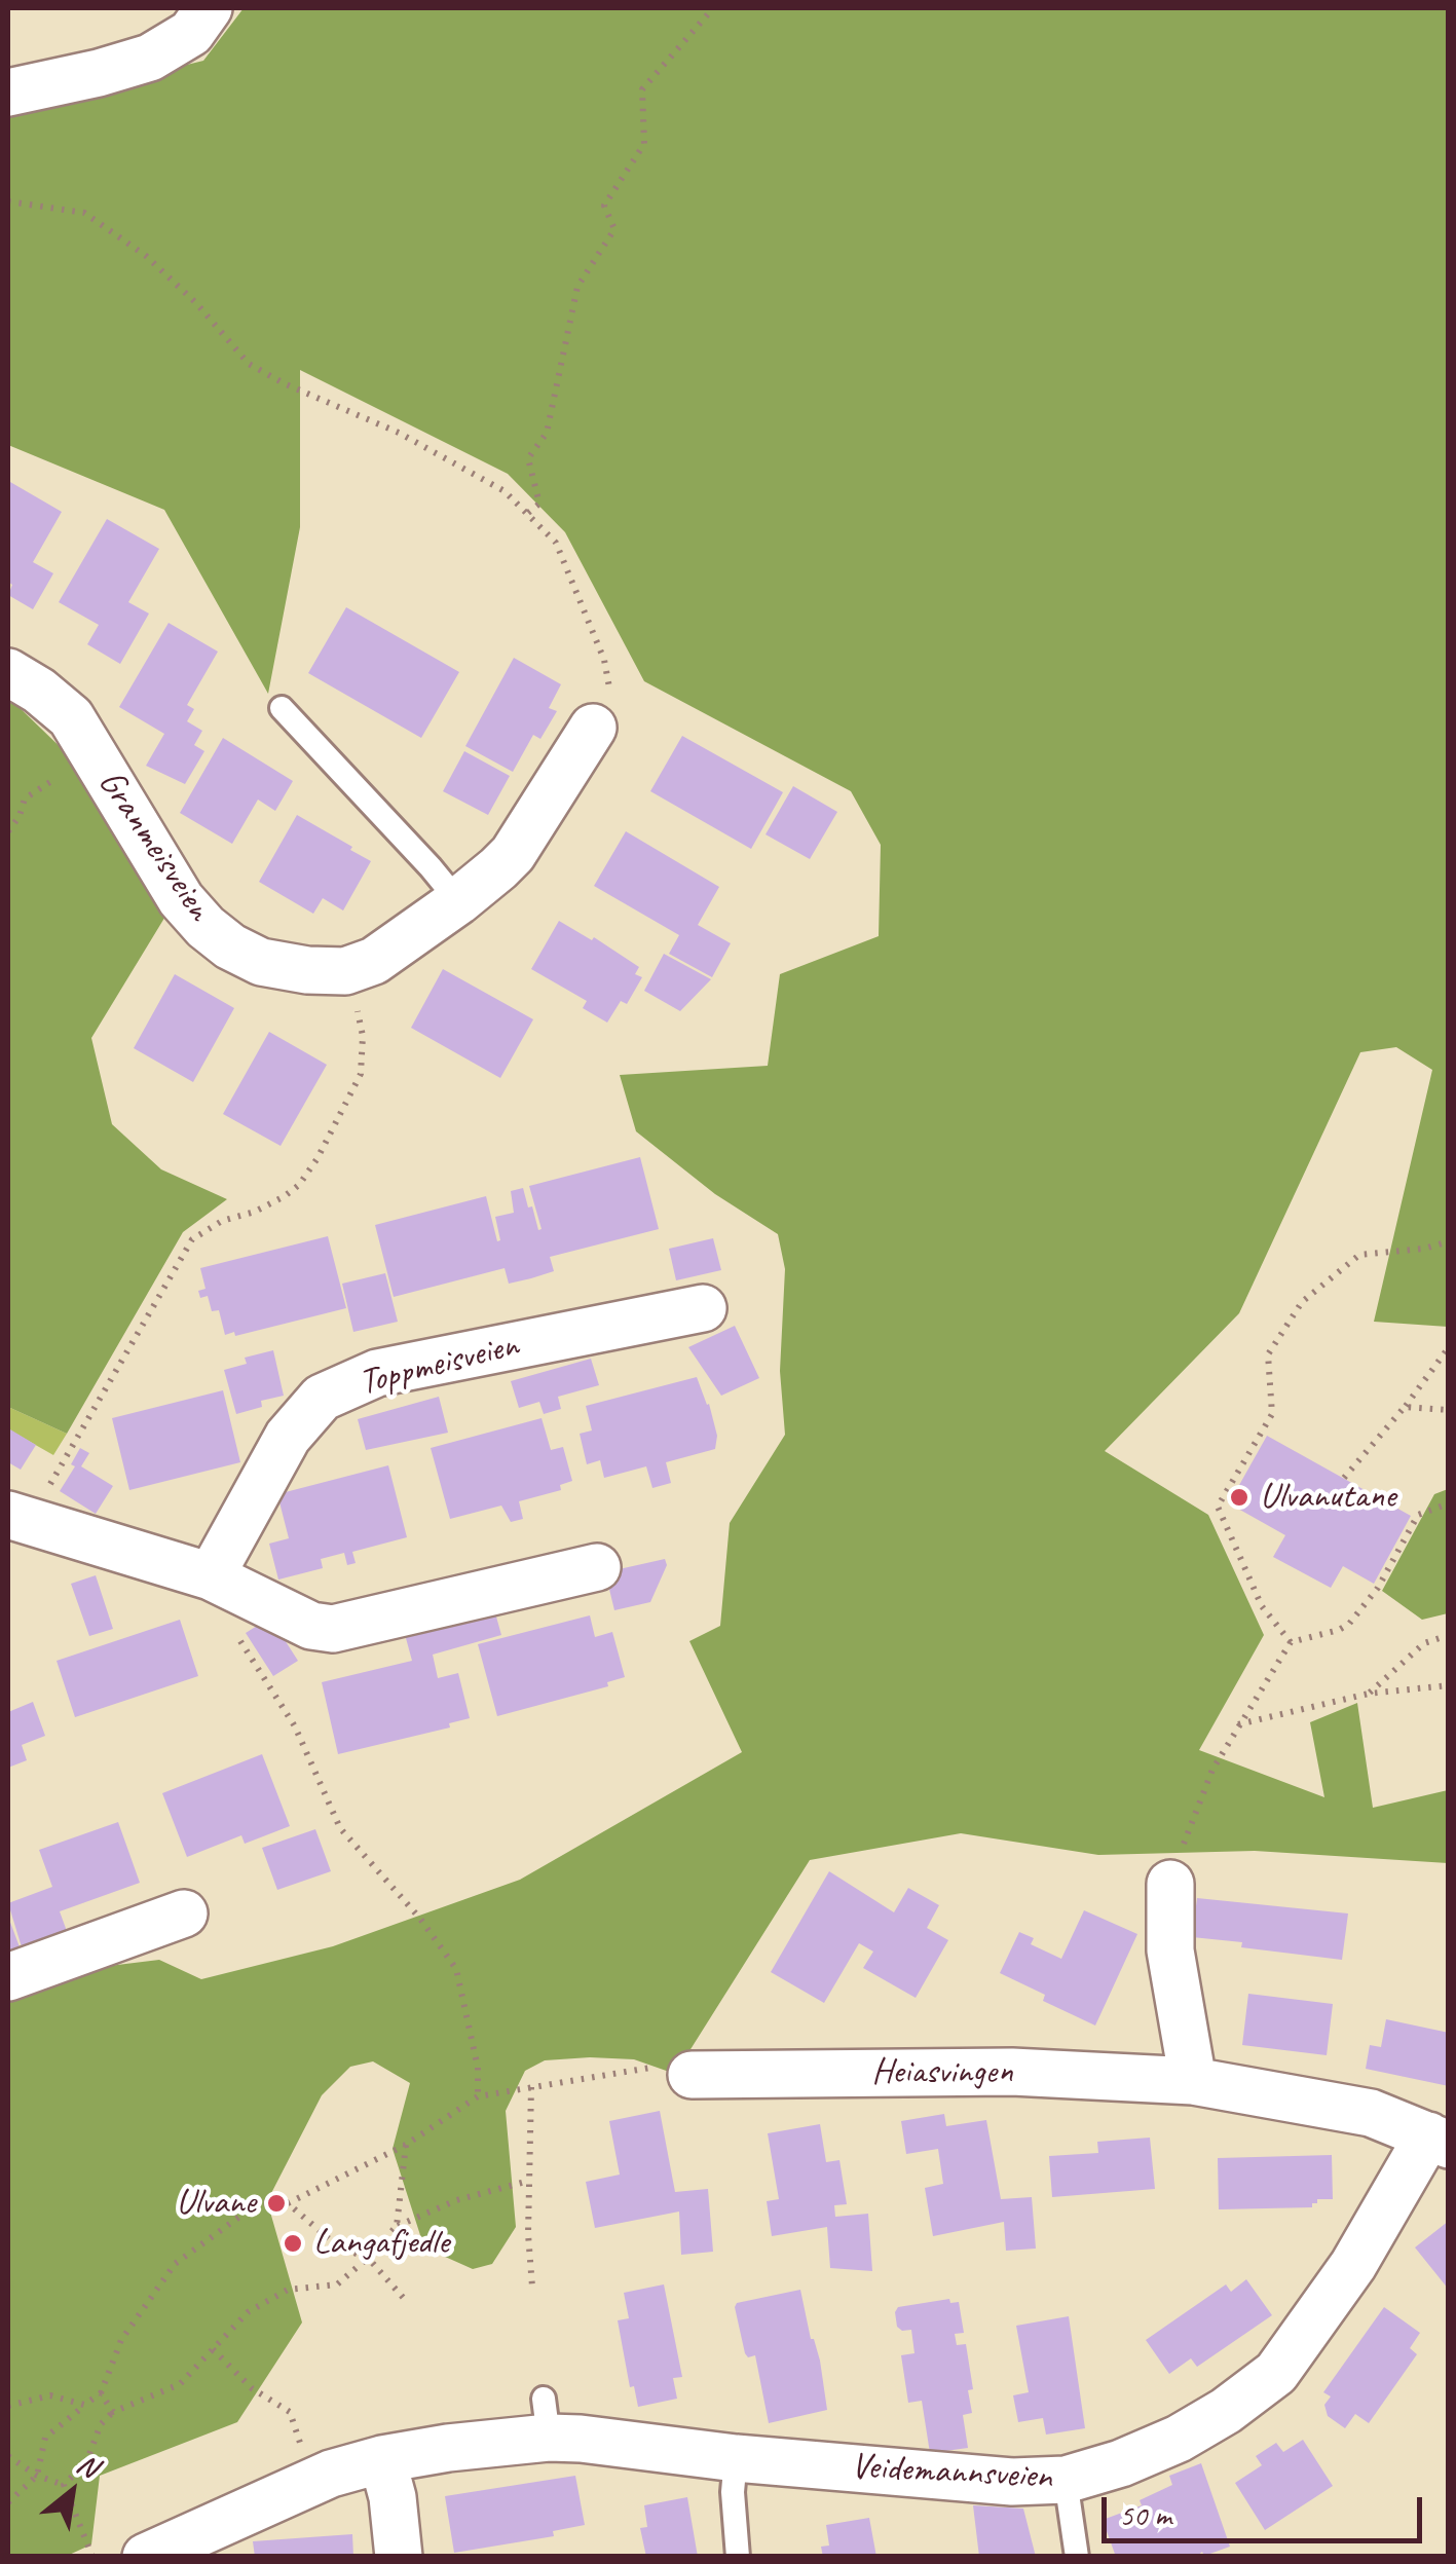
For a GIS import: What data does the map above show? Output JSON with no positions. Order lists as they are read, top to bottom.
{
  "streets": {
    "street": [
      "Granmeisveien",
      "Toppmeisveien",
      "Heiasvingen",
      "Veidemannsveien"
    ]
  },
  "crossings": [
    ["Heiasvingen", "Veidemannsveien"]
  ],
  "places": ["Ulvanutane", "Ulvane", "Langafjedle"],
  "scale_bar": "50 m",
  "north": "top right"
}
